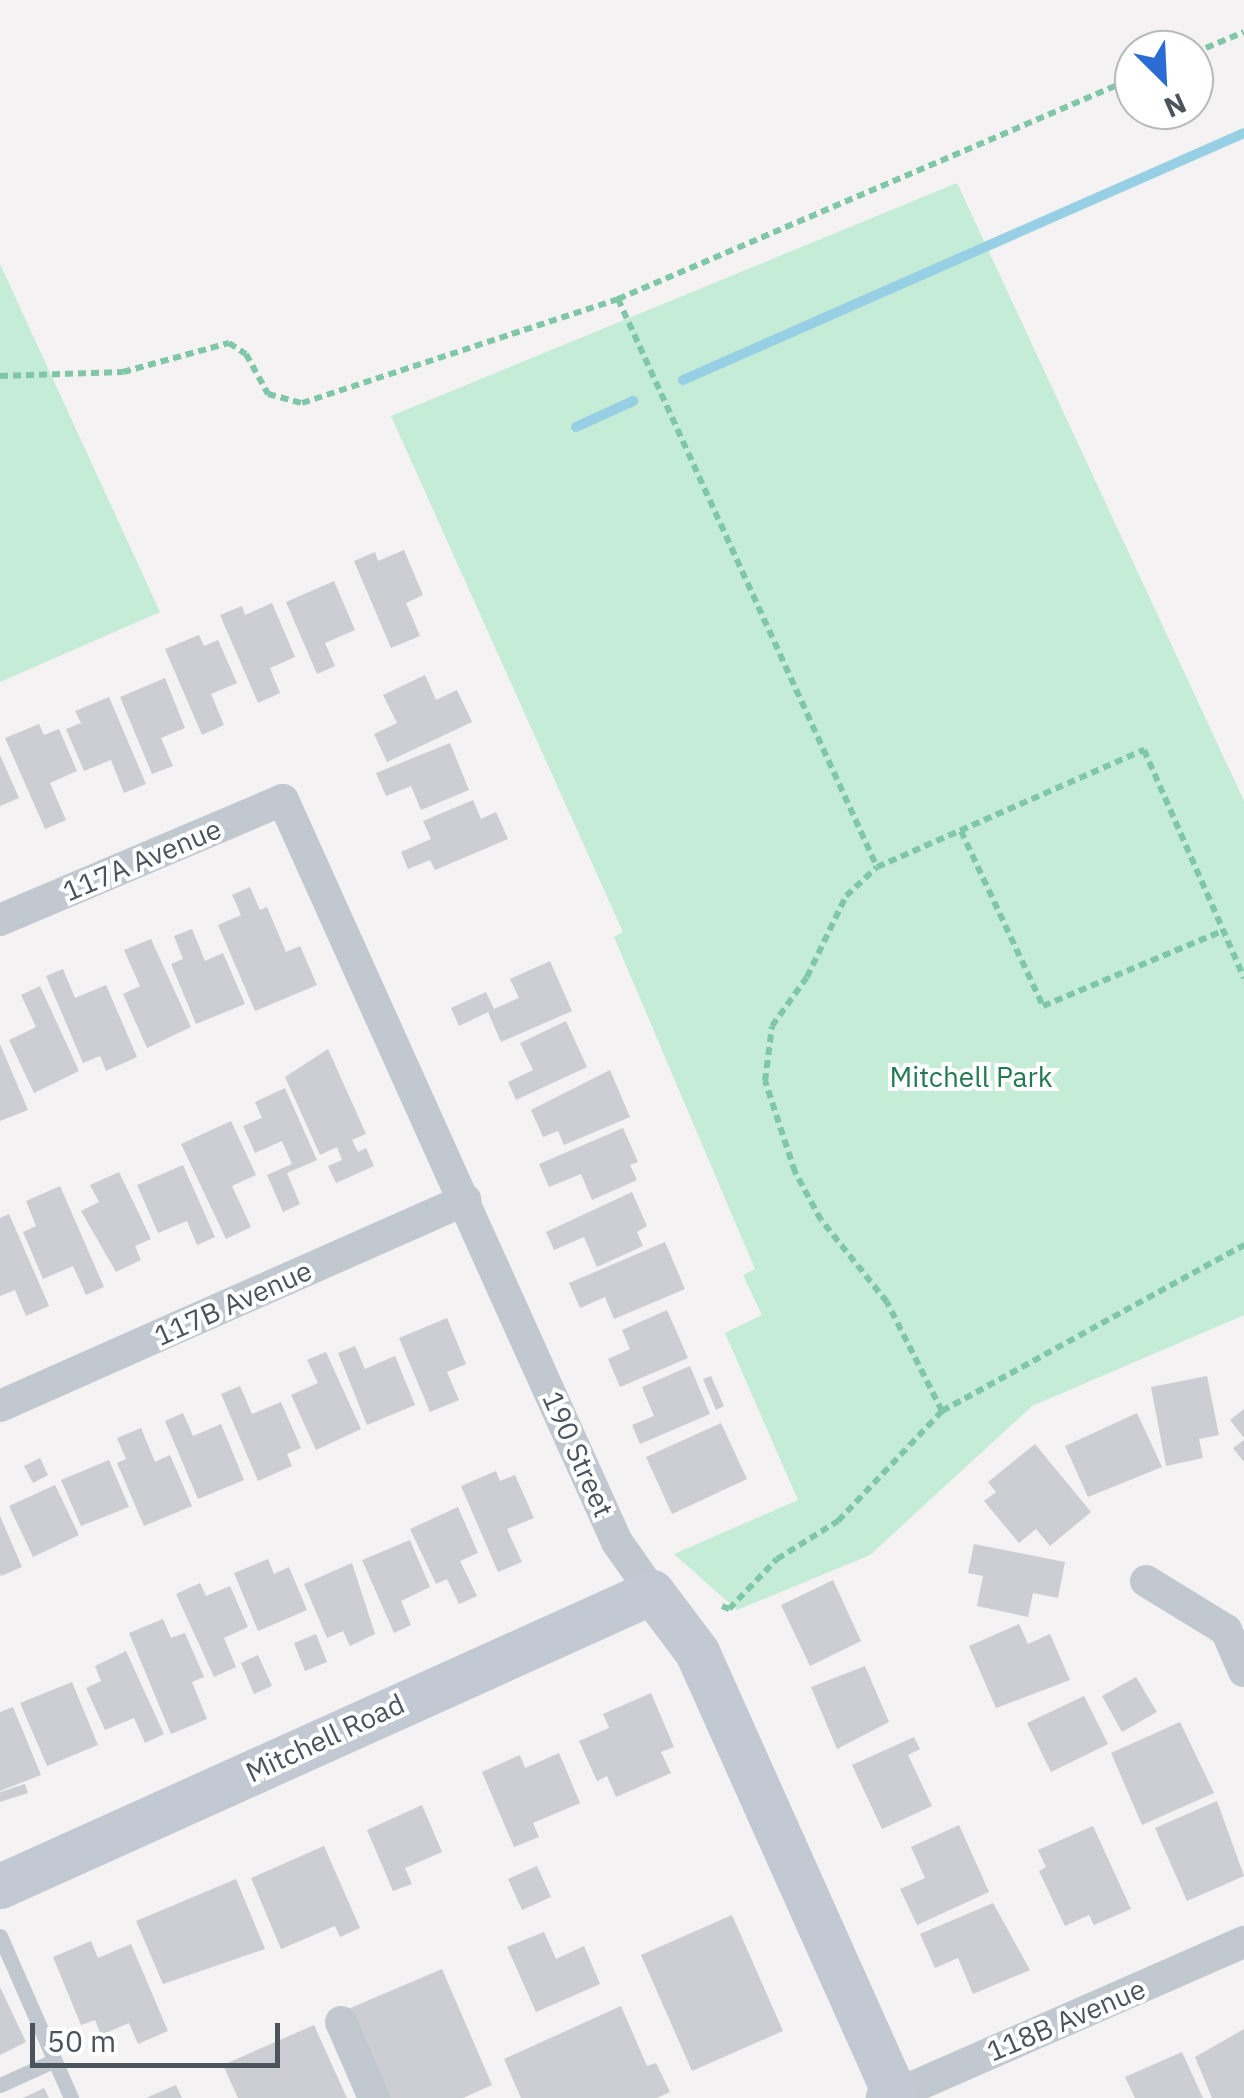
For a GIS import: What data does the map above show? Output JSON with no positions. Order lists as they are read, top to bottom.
{
  "streets": {
    "street": [
      "117A Avenue",
      "117B Avenue",
      "190 Street",
      "Mitchell Road",
      "118B Avenue"
    ]
  },
  "crossings": [
    ["117A Avenue", "190 Street"],
    ["117B Avenue", "190 Street"],
    ["190 Street", "Mitchell Road"],
    ["190 Street", "118B Avenue"]
  ],
  "parks": ["Mitchell Park"],
  "scale_bar": "50 m",
  "north": "bottom right"
}
